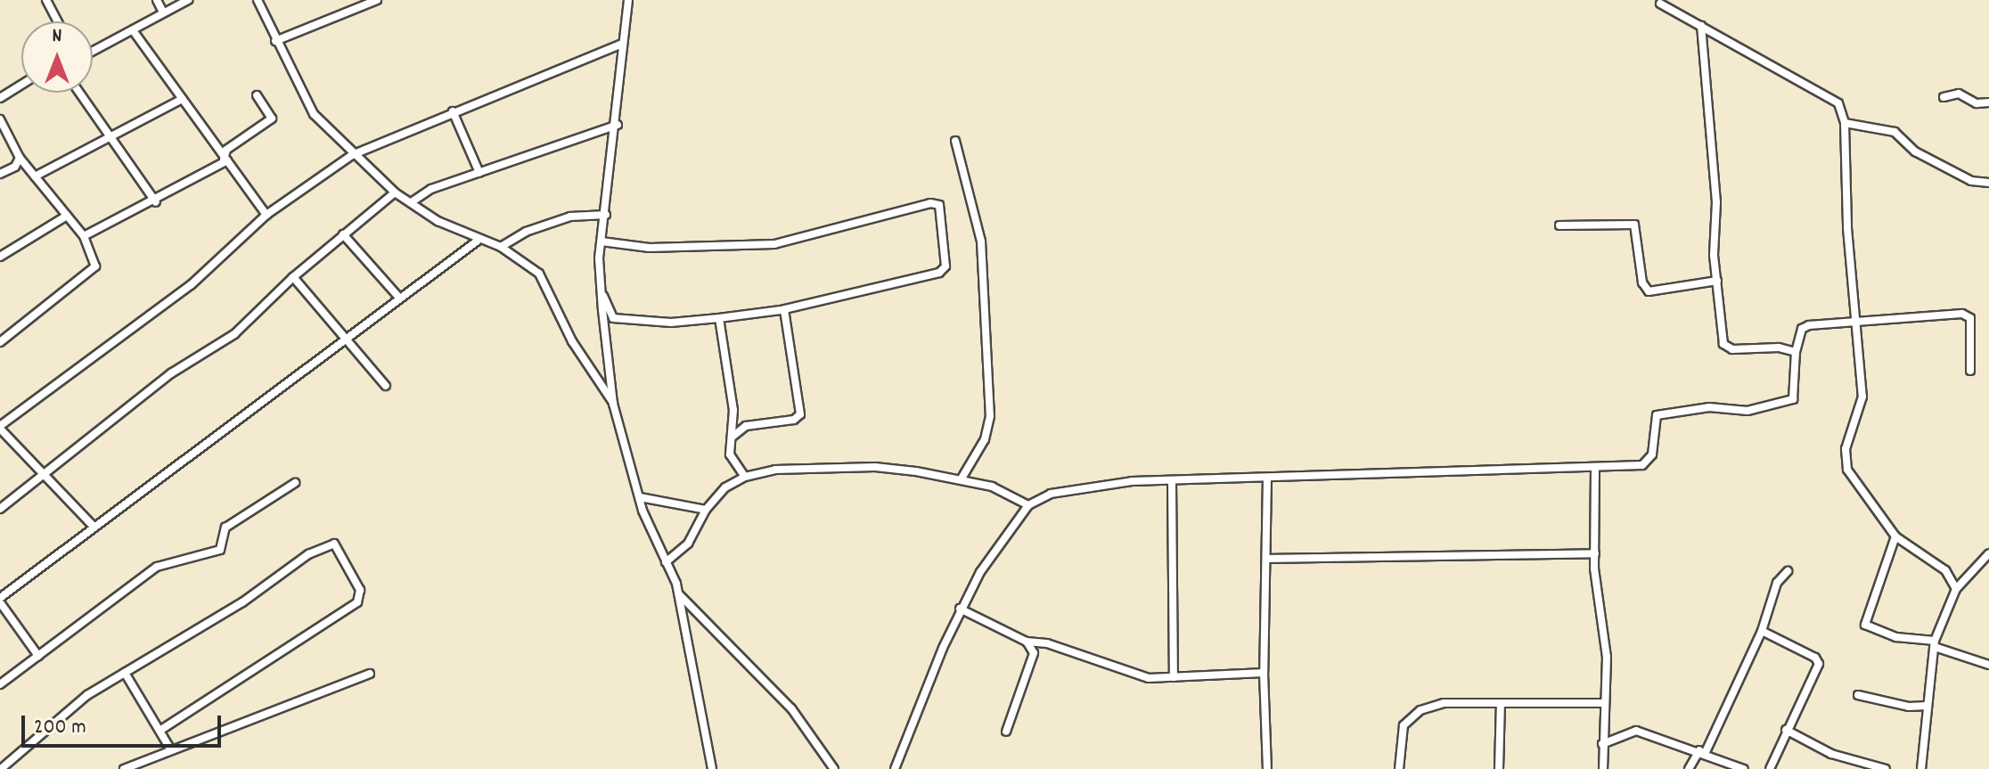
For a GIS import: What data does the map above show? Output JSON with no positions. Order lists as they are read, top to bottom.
{
  "scale_bar": "200 m",
  "north": "top"
}
